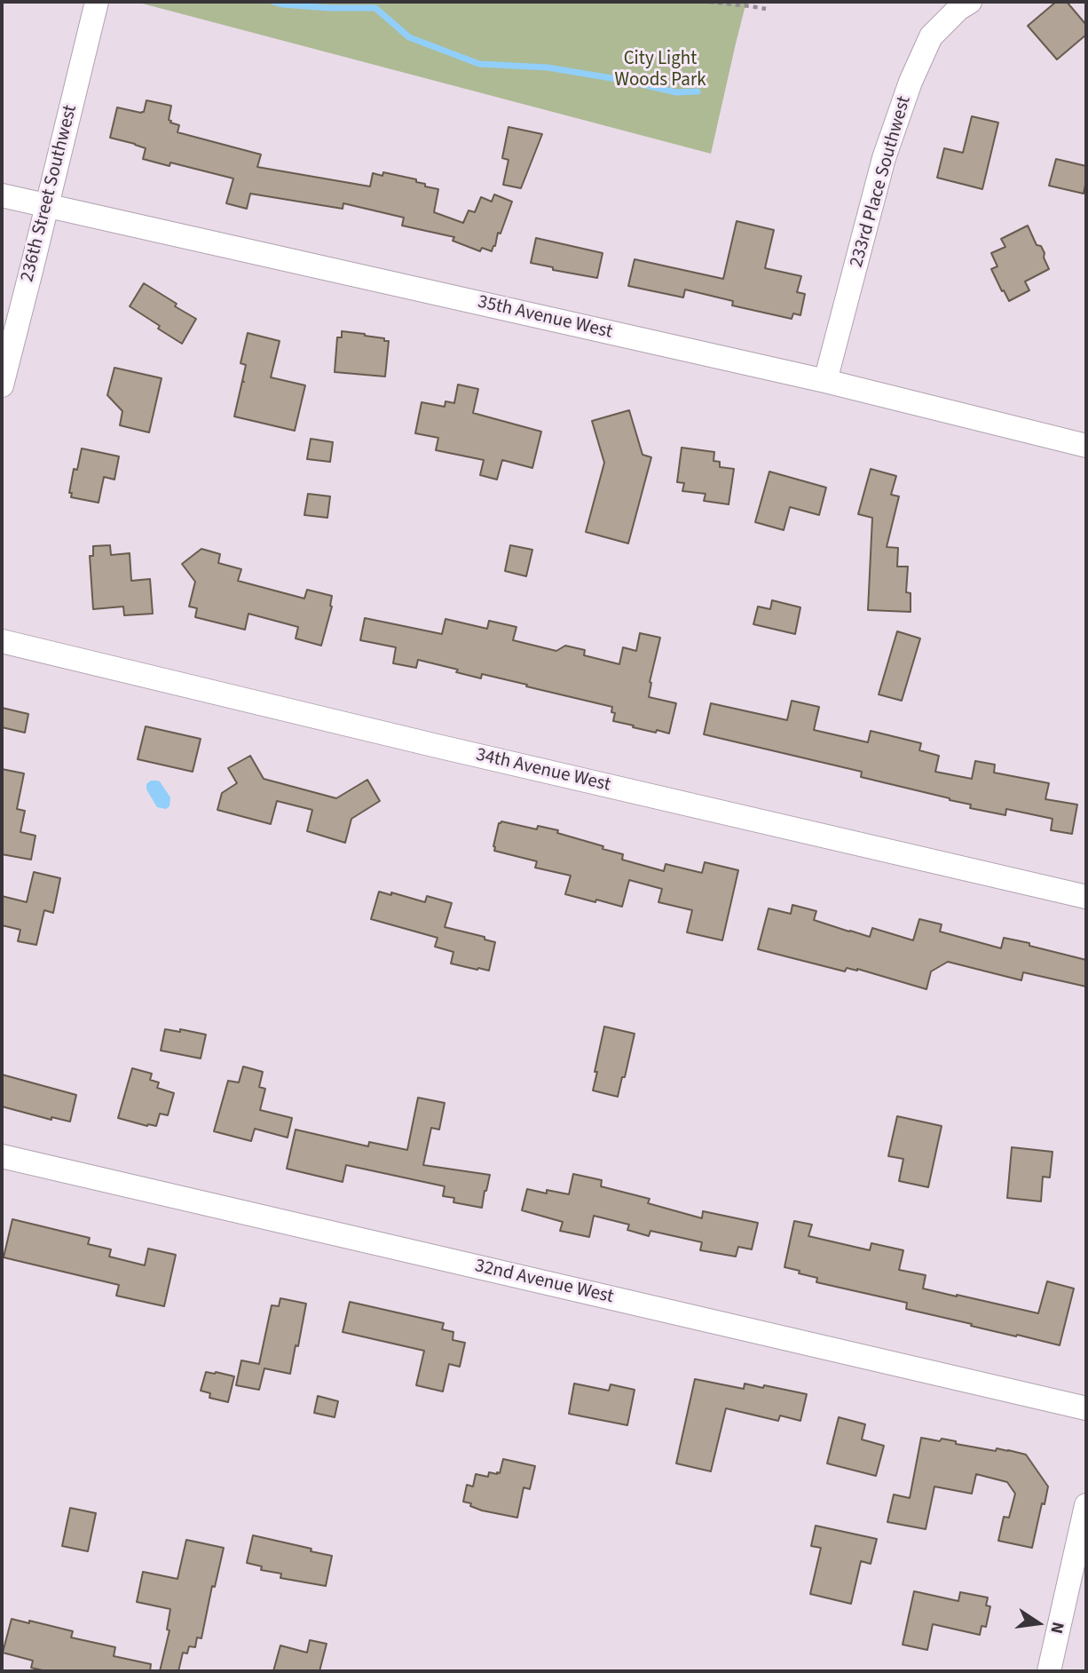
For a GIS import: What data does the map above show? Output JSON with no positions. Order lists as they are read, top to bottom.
{
  "streets": {
    "street": [
      "233rd Place Southwest",
      "236th Street Southwest",
      "35th Avenue West",
      "34th Avenue West",
      "32nd Avenue West"
    ]
  },
  "crossings": [
    ["233rd Place Southwest", "35th Avenue West"],
    ["236th Street Southwest", "35th Avenue West"]
  ],
  "parks": ["City Light Woods Park"],
  "north": "right"
}
